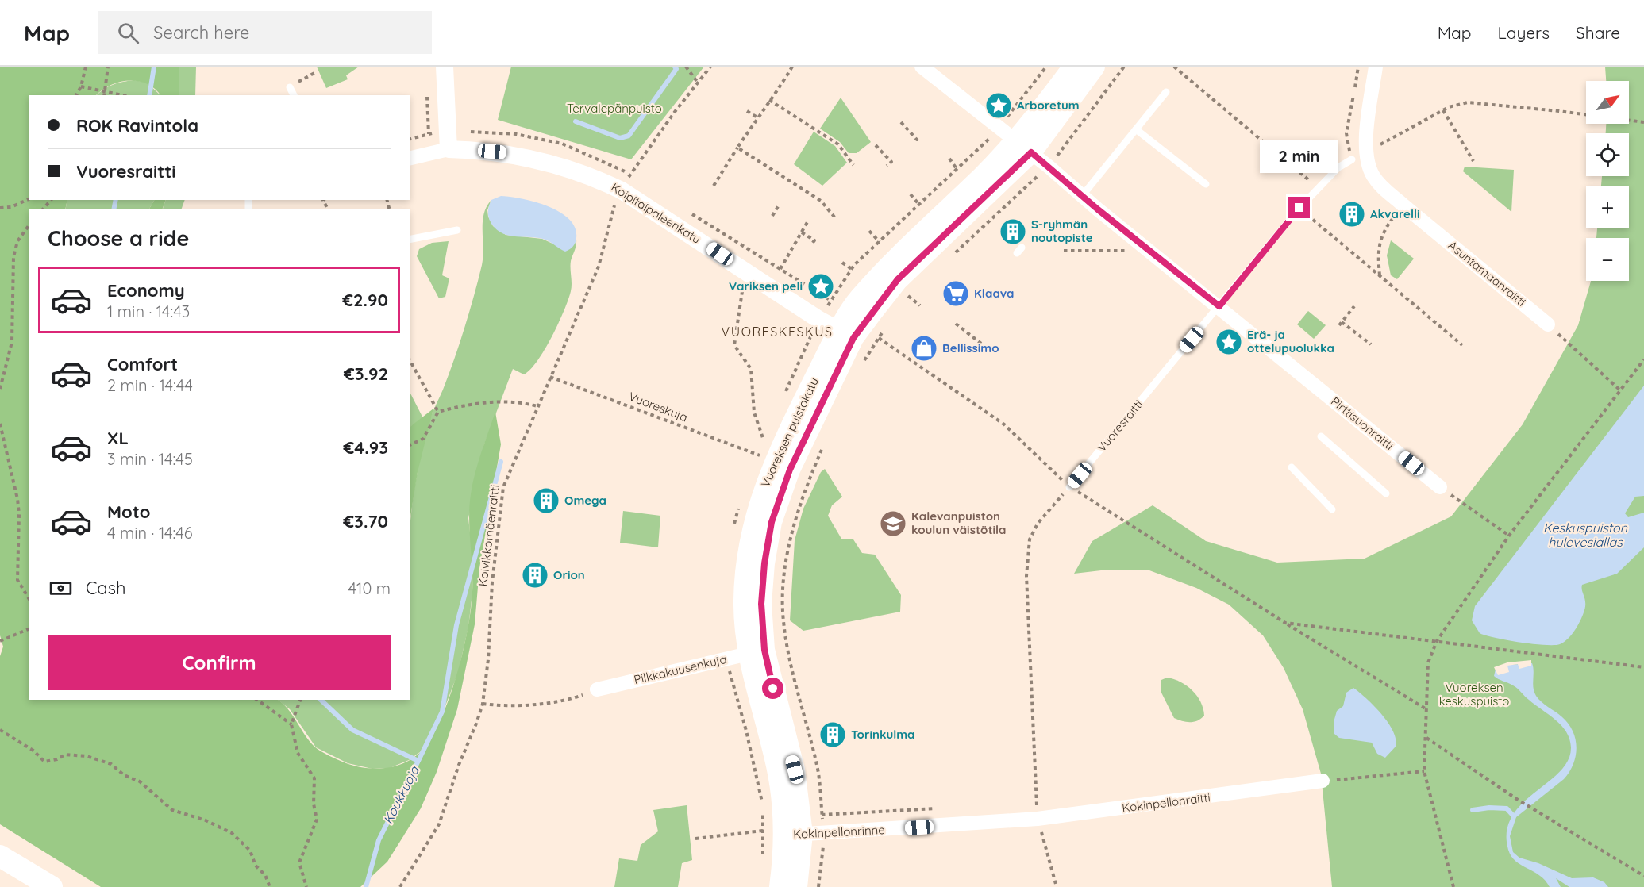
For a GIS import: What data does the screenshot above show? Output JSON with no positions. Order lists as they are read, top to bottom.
{
  "streets": {
    "main road": ["Vuoreksen puistokatu"],
    "street": [
      "Koipitaipaleenkatu",
      "Asuntamaanraitti",
      "Pirttisuonraitti",
      "Pilkkakuusenkuja",
      "Kokinpellonraitti",
      "Kokinpellonrinne"
    ],
    "lane": ["Vuoresraitti"],
    "path": ["Vuoreskuja", "Koivikkomäenraitti"]
  },
  "crossings": [
    ["Koipitaipaleenkatu", "Vuoreksen puistokatu"],
    ["Koipitaipaleenkatu", "Koivikkomäenraitti"],
    ["Vuoreskuja", "Koivikkomäenraitti"],
    ["Pirttisuonraitti", "Vuoresraitti"],
    ["Pirttisuonraitti", "Vuoreksen puistokatu"],
    ["Vuoreksen puistokatu", "Pilkkakuusenkuja"],
    ["Vuoreksen puistokatu", "Kokinpellonrinne"],
    ["Kokinpellonraitti", "Kokinpellonrinne"]
  ],
  "districts": ["VUORESKESKUS"],
  "water": ["Keskuspuiston hulevesiallas", "Koukkuoja"],
  "parks": ["Tervalepänpuisto", "Vuoreksen keskuspuisto"],
  "places": {
    "place": ["Arboretum", "Variksen peli", "Erä- ja ottelupuolukka"],
    "building": [
      "Akvarelli",
      "S-ryhmän noutopiste",
      "Omega",
      "Orion",
      "Torinkulma"
    ],
    "supermarket": ["Klaava"],
    "shop": ["Bellissimo"],
    "school or university": ["Kalevanpuiston koulun väistötila"]
  },
  "north": "top right",
  "page": {
    "header": "Map",
    "search": "Search here",
    "nav": ["Map", "Layers", "Share"],
    "map_buttons": ["+", "−"],
    "banner": ["ROK Ravintola", "Vuoresraitti"],
    "bubble": "2 min",
    "heading": "Choose a ride",
    "list": [
      {
        "name": "Economy",
        "note": "1 min · 14:43",
        "value": "€2.90"
      },
      {
        "name": "Comfort",
        "note": "2 min · 14:44",
        "value": "€3.92"
      },
      {
        "name": "XL",
        "note": "3 min · 14:45",
        "value": "€4.93"
      },
      {
        "name": "Moto",
        "note": "4 min · 14:46",
        "value": "€3.70"
      }
    ],
    "pay": ["Cash", "410 m"],
    "buttons": "Confirm"
  }
}
